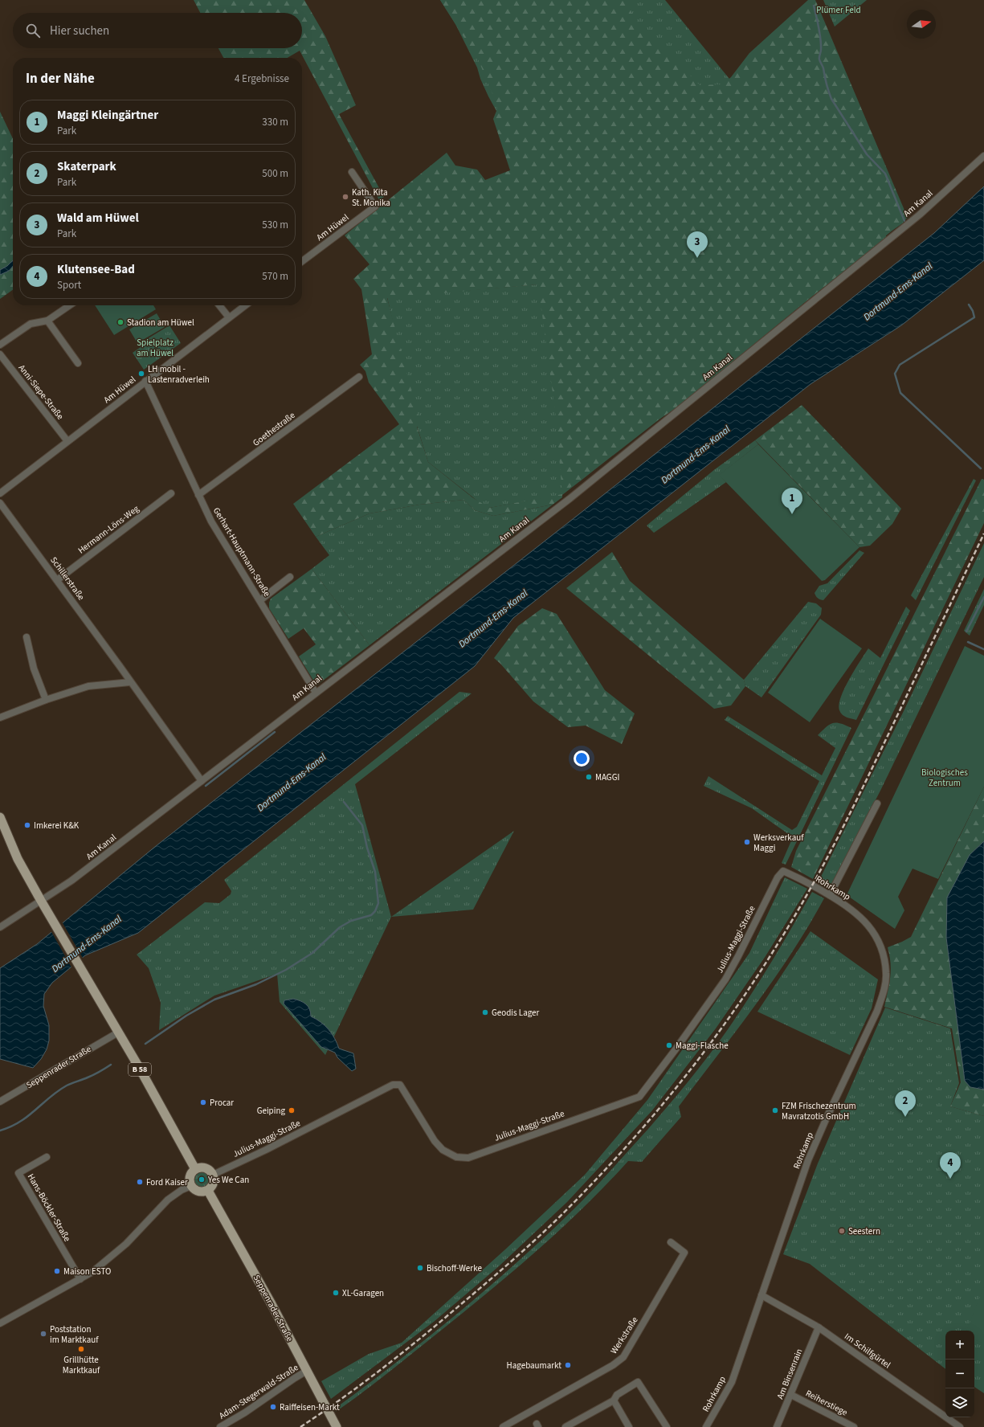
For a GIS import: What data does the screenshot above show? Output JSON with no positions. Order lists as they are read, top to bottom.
{
  "streets": {
    "main road": ["Seppenrader Straße", "B 58"],
    "street": [
      "Am Kanal",
      "Am Hüwel",
      "Anni-Siepe-Straße",
      "Goethestraße",
      "Hermann-Löns-Weg",
      "Gerhart-Hauptmann-Straße",
      "Schillerstraße",
      "Rohrkamp",
      "Julius-Maggi-Straße",
      "Hans-Böckler-Straße",
      "Werkstraße",
      "Im Schilfgürtel",
      "Am Binsenrain",
      "Adam-Stegerwald-Straße",
      "Reiherstiege"
    ]
  },
  "crossings": [
    ["Am Kanal", "Gerhart-Hauptmann-Straße"],
    ["Am Kanal", "B 58"],
    ["Am Hüwel", "Anni-Siepe-Straße"],
    ["Am Hüwel", "Gerhart-Hauptmann-Straße"],
    ["Goethestraße", "Gerhart-Hauptmann-Straße"],
    ["Hermann-Löns-Weg", "Schillerstraße"],
    ["Rohrkamp", "Julius-Maggi-Straße"],
    ["Rohrkamp", "Im Schilfgürtel"],
    ["Julius-Maggi-Straße", "Seppenrader Straße"],
    ["Julius-Maggi-Straße", "B 58"],
    ["Seppenrader Straße", "B 58"],
    ["Seppenrader Straße", "Adam-Stegerwald-Straße"],
    ["Im Schilfgürtel", "Am Binsenrain"],
    ["Am Binsenrain", "Reiherstiege"]
  ],
  "water": ["Dortmund-Ems-Kanal"],
  "parks": ["Plümer Feld", "Spielplatz am Hüwel", "Biologisches Zentrum"],
  "places": [
    "Kath. Kita St. Monika",
    "Stadion am Hüwel",
    "LH mobil - Lastenradverleih",
    "MAGGI",
    "Imkerei K&K",
    "Werksverkauf Maggi",
    "Geodis Lager",
    "Maggi-Flasche",
    "Procar",
    "Geiping",
    "FZM Frischezentrum Mavratzotis GmbH",
    "Yes We Can",
    "Ford Kaiser",
    "Seestern",
    "Bischoff-Werke",
    "Maison ESTO",
    "XL-Garagen",
    "Poststation im Marktkauf",
    "Grillhütte Marktkauf",
    "Hagebaumarkt",
    "Raiffeisen-Markt"
  ],
  "north": "right",
  "page": {
    "search": "Hier suchen",
    "heading": ["In der Nähe", "4 Ergebnisse"],
    "list": [
      {
        "mark": "1",
        "name": "Maggi Kleingärtner",
        "note": "Park",
        "value": "330 m"
      },
      {
        "mark": "2",
        "name": "Skaterpark",
        "note": "Park",
        "value": "500 m"
      },
      {
        "mark": "3",
        "name": "Wald am Hüwel",
        "note": "Park",
        "value": "530 m"
      },
      {
        "mark": "4",
        "name": "Klutensee-Bad",
        "note": "Sport",
        "value": "570 m"
      }
    ],
    "pins": [
      "3",
      "1",
      "2",
      "4"
    ],
    "map_buttons": ["+", "−"]
  }
}
